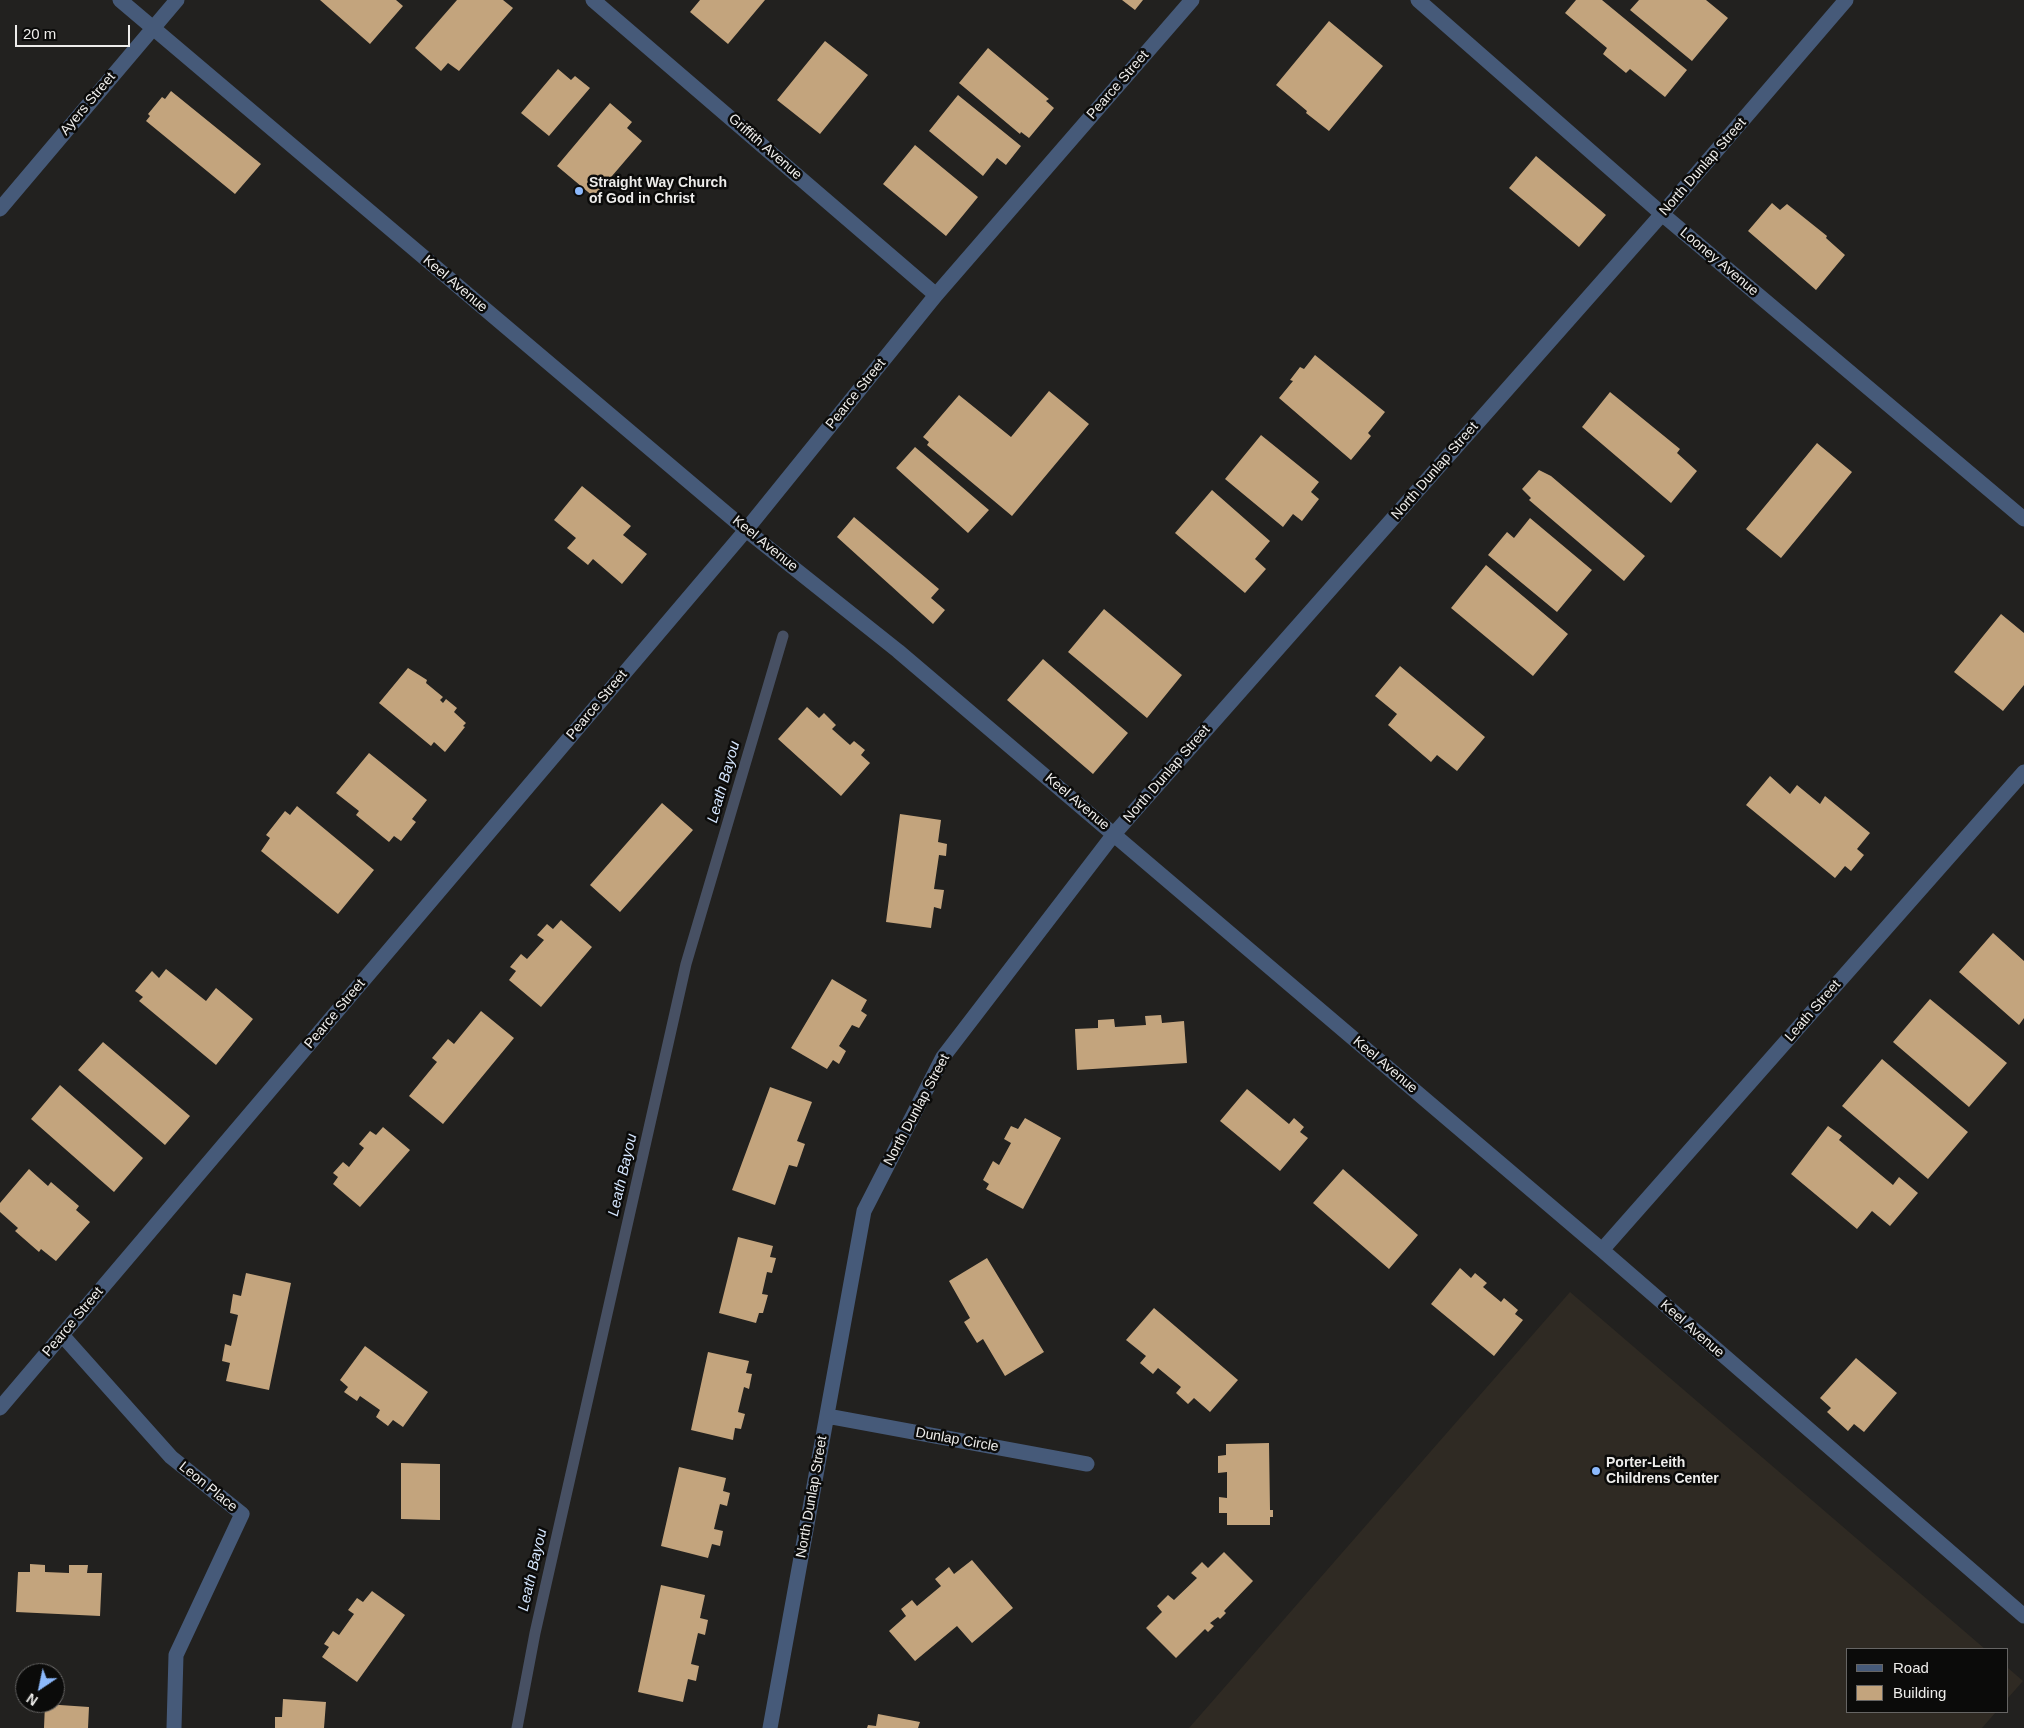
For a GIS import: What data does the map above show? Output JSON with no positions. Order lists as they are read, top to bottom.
{
  "streets": {
    "street": [
      "Pearce Street",
      "Ayers Street",
      "Griffith Avenue",
      "North Dunlap Street",
      "Looney Avenue",
      "Keel Avenue",
      "Leath Street",
      "Dunlap Circle",
      "Leon Place"
    ]
  },
  "crossings": [
    ["Pearce Street", "Griffith Avenue"],
    ["Pearce Street", "Keel Avenue"],
    ["Pearce Street", "Leon Place"],
    ["Ayers Street", "Keel Avenue"],
    ["North Dunlap Street", "Looney Avenue"],
    ["North Dunlap Street", "Keel Avenue"],
    ["North Dunlap Street", "Dunlap Circle"],
    ["Keel Avenue", "Leath Street"]
  ],
  "water": ["Leath Bayou"],
  "places": ["Straight Way Church of God in Christ", "Porter-Leith Childrens Center"],
  "legend": ["Road", "Building"],
  "scale_bar": "20 m",
  "north": "bottom left"
}
